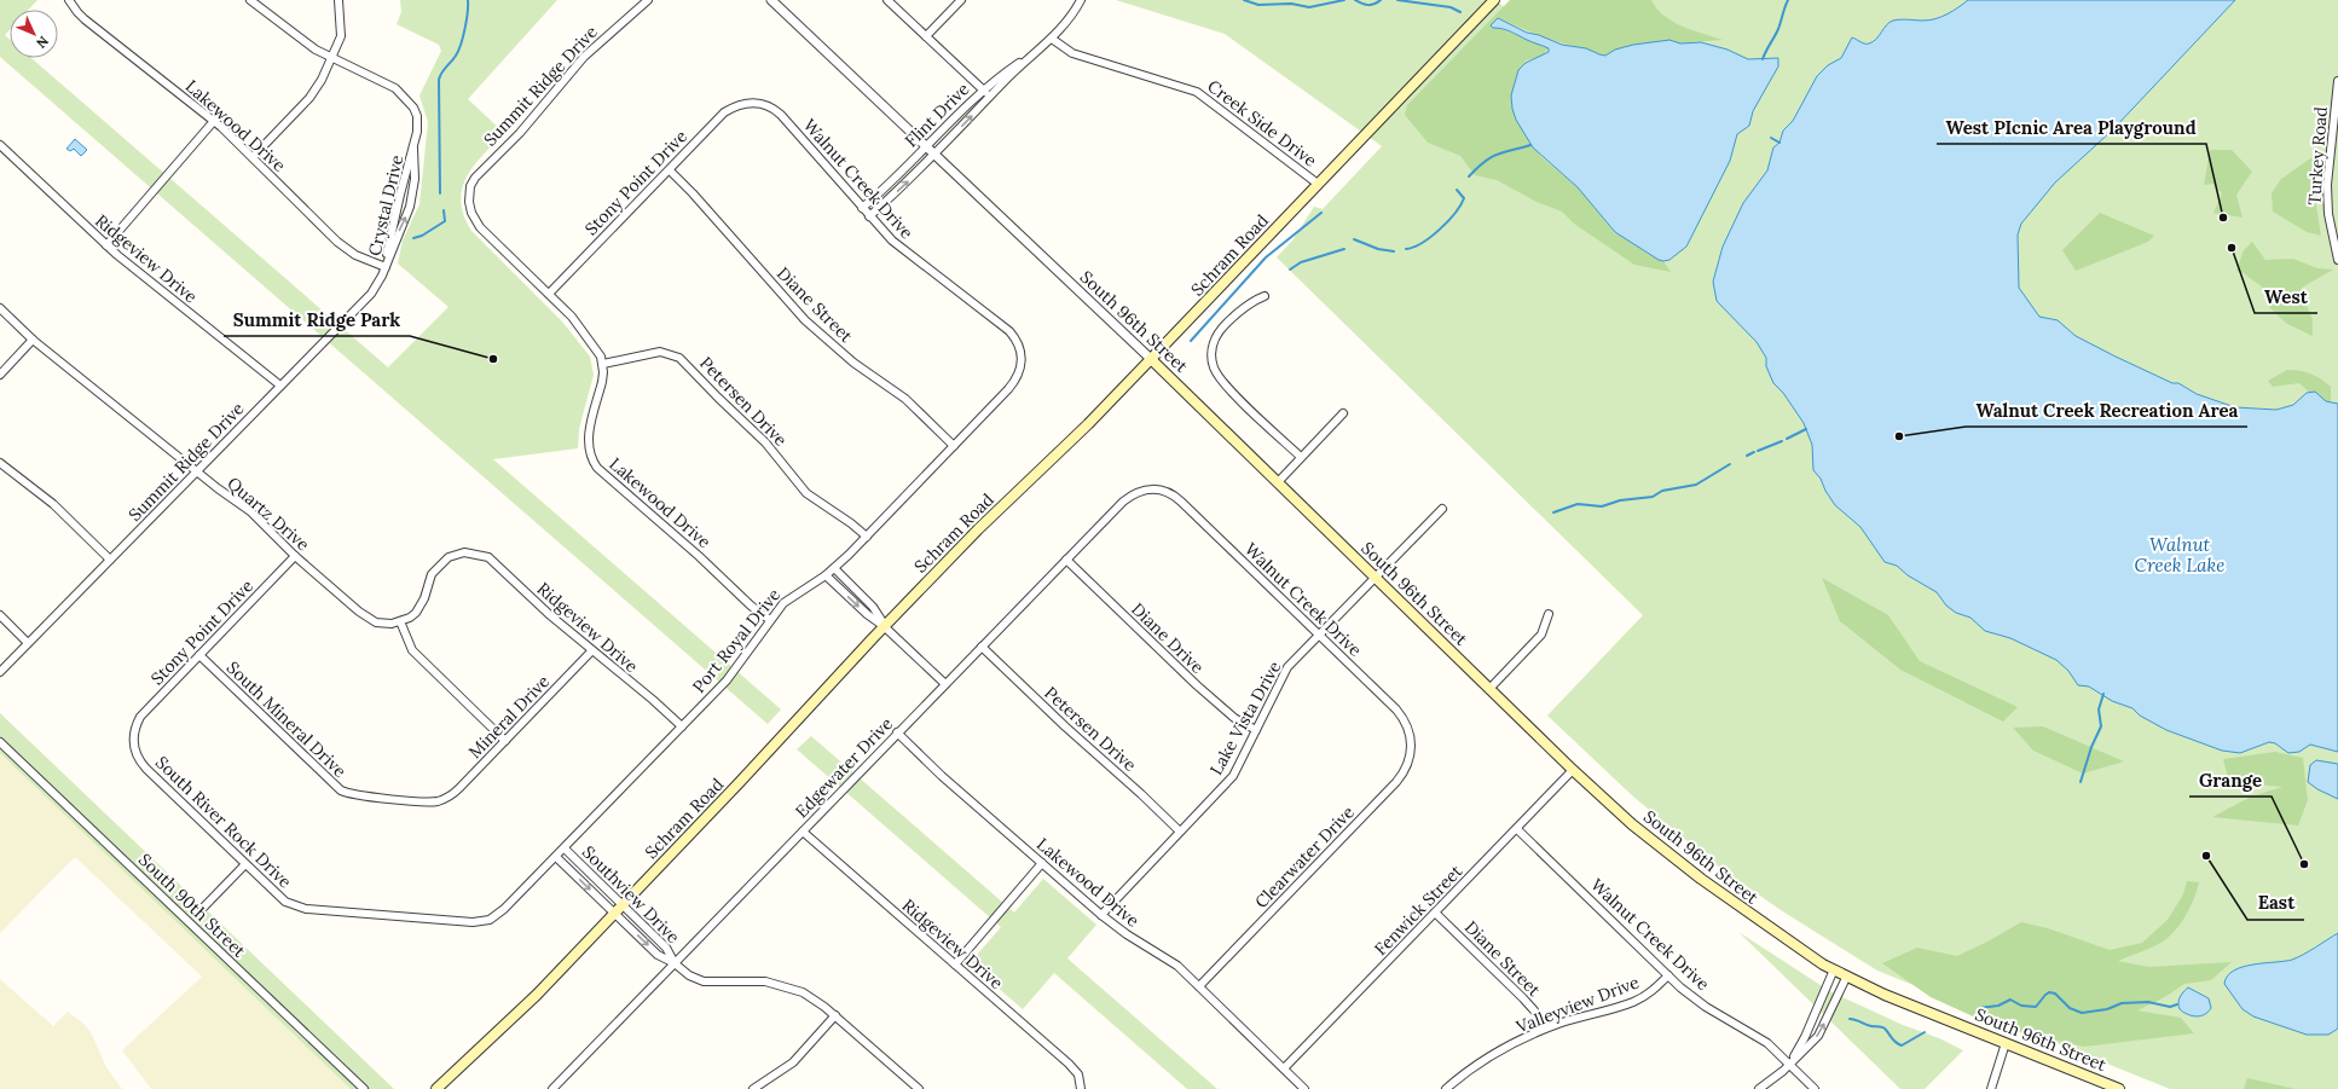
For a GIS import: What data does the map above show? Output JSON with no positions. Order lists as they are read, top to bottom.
{
  "streets": {
    "main road": ["Schram Road", "South 96th Street"],
    "street": [
      "Summit Ridge Drive",
      "Flint Drive",
      "Creek Side Drive",
      "Lakewood Drive",
      "Turkey Road",
      "Walnut Creek Drive",
      "Stony Point Drive",
      "Crystal Drive",
      "Ridgeview Drive",
      "Diane Street",
      "Petersen Drive",
      "Quartz Drive",
      "Diane Drive",
      "Port Royal Drive",
      "Mineral Drive",
      "Lake Vista Drive",
      "South Mineral Drive",
      "Edgewater Drive",
      "South River Rock Drive",
      "Clearwater Drive",
      "Southview Drive",
      "South 90th Street",
      "Fenwick Street",
      "Valleyview Drive"
    ]
  },
  "crossings": [
    ["Summit Ridge Drive", "Lakewood Drive"],
    ["Summit Ridge Drive", "Stony Point Drive"],
    ["Summit Ridge Drive", "Crystal Drive"],
    ["Summit Ridge Drive", "Ridgeview Drive"],
    ["Summit Ridge Drive", "Quartz Drive"],
    ["Flint Drive", "Creek Side Drive"],
    ["Flint Drive", "Walnut Creek Drive"],
    ["Flint Drive", "South 96th Street"],
    ["Creek Side Drive", "Schram Road"],
    ["Lakewood Drive", "Crystal Drive"],
    ["Lakewood Drive", "Petersen Drive"],
    ["Lakewood Drive", "Port Royal Drive"],
    ["Lakewood Drive", "Lake Vista Drive"],
    ["Lakewood Drive", "Edgewater Drive"],
    ["Lakewood Drive", "Clearwater Drive"],
    ["Lakewood Drive", "Fenwick Street"],
    ["Walnut Creek Drive", "Stony Point Drive"],
    ["Walnut Creek Drive", "Port Royal Drive"],
    ["Walnut Creek Drive", "Lake Vista Drive"],
    ["Walnut Creek Drive", "Edgewater Drive"],
    ["Walnut Creek Drive", "Clearwater Drive"],
    ["Walnut Creek Drive", "Fenwick Street"],
    ["Walnut Creek Drive", "Valleyview Drive"],
    ["Stony Point Drive", "Diane Street"],
    ["Stony Point Drive", "Quartz Drive"],
    ["Stony Point Drive", "South Mineral Drive"],
    ["Stony Point Drive", "South River Rock Drive"],
    ["Schram Road", "South 96th Street"],
    ["Schram Road", "Southview Drive"],
    ["Ridgeview Drive", "Quartz Drive"],
    ["Ridgeview Drive", "Port Royal Drive"],
    ["Ridgeview Drive", "Mineral Drive"],
    ["Ridgeview Drive", "Edgewater Drive"],
    ["Diane Street", "Port Royal Drive"],
    ["Diane Street", "Fenwick Street"],
    ["Diane Street", "Valleyview Drive"],
    ["South 96th Street", "Lake Vista Drive"],
    ["South 96th Street", "Fenwick Street"],
    ["Petersen Drive", "Port Royal Drive"],
    ["Petersen Drive", "Lake Vista Drive"],
    ["Petersen Drive", "Edgewater Drive"],
    ["Diane Drive", "Lake Vista Drive"],
    ["Diane Drive", "Edgewater Drive"],
    ["Port Royal Drive", "South River Rock Drive"],
    ["Port Royal Drive", "Southview Drive"],
    ["Mineral Drive", "South Mineral Drive"],
    ["Edgewater Drive", "Southview Drive"]
  ],
  "water": ["Walnut Creek Lake"],
  "places": [
    "West PIcnic Area Playground",
    "West",
    "Summit Ridge Park",
    "Walnut Creek Recreation Area",
    "East",
    "Grange"
  ],
  "north": "bottom right"
}
